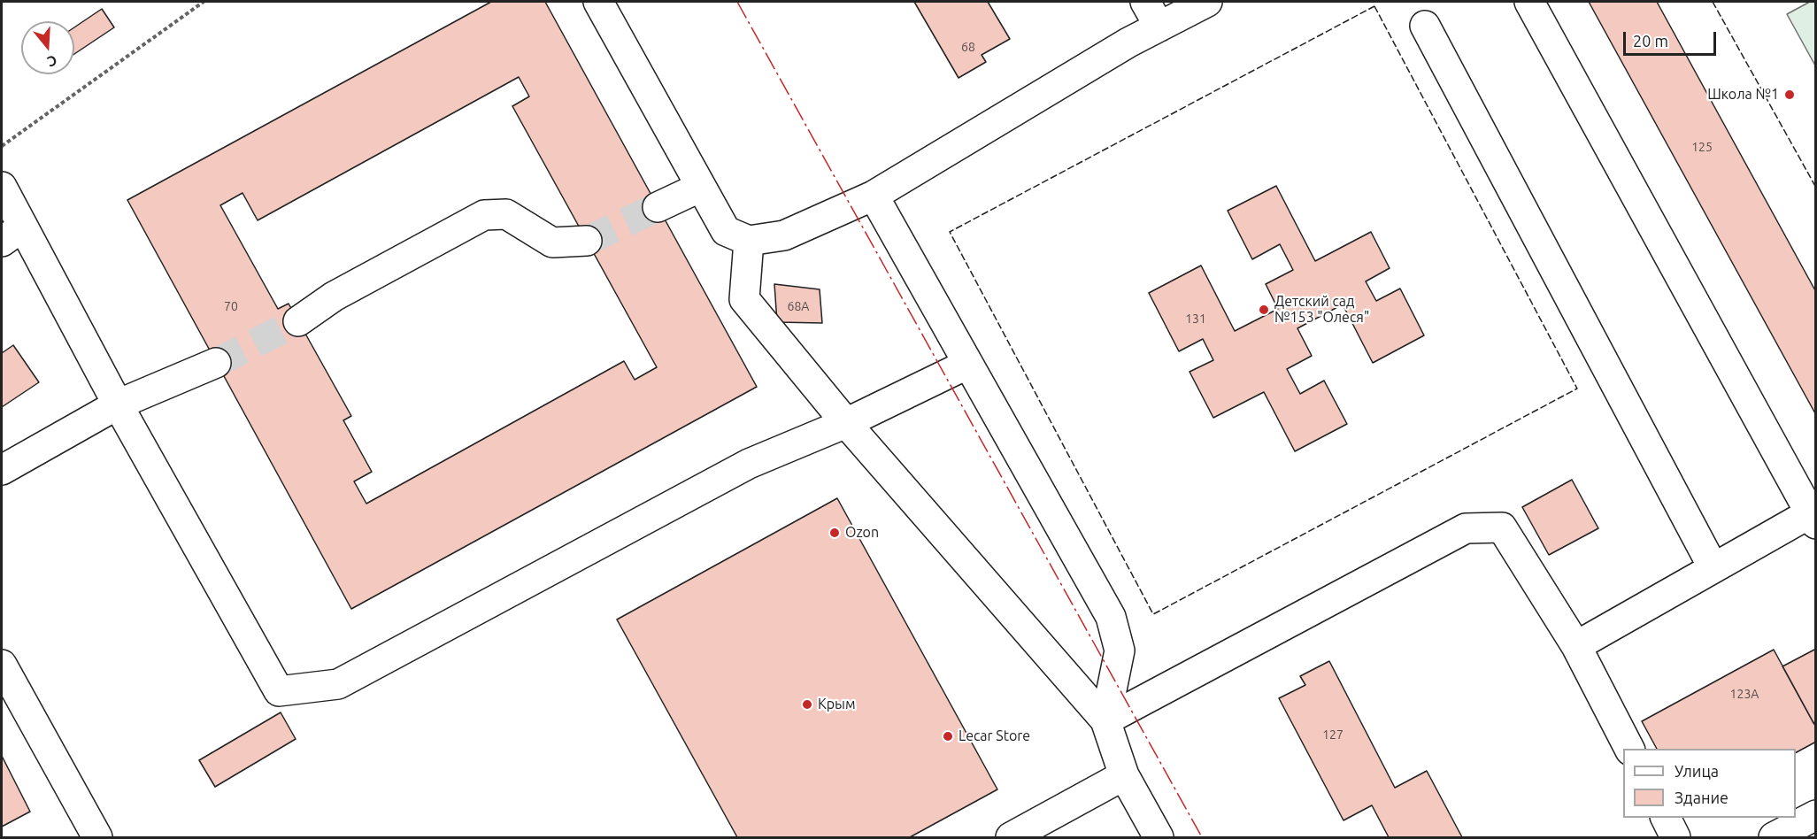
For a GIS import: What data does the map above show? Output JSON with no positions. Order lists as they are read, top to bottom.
{
  "places": [
    "Школа №1",
    "Детский сад №153 \"Олеся\"",
    "Ozon",
    "Крым",
    "Lecar Store"
  ],
  "house_numbers": [
    "68",
    "125",
    "70",
    "68А",
    "131",
    "123А",
    "127"
  ],
  "legend": ["Улица", "Здание"],
  "scale_bar": "20 m",
  "north": "bottom"
}
